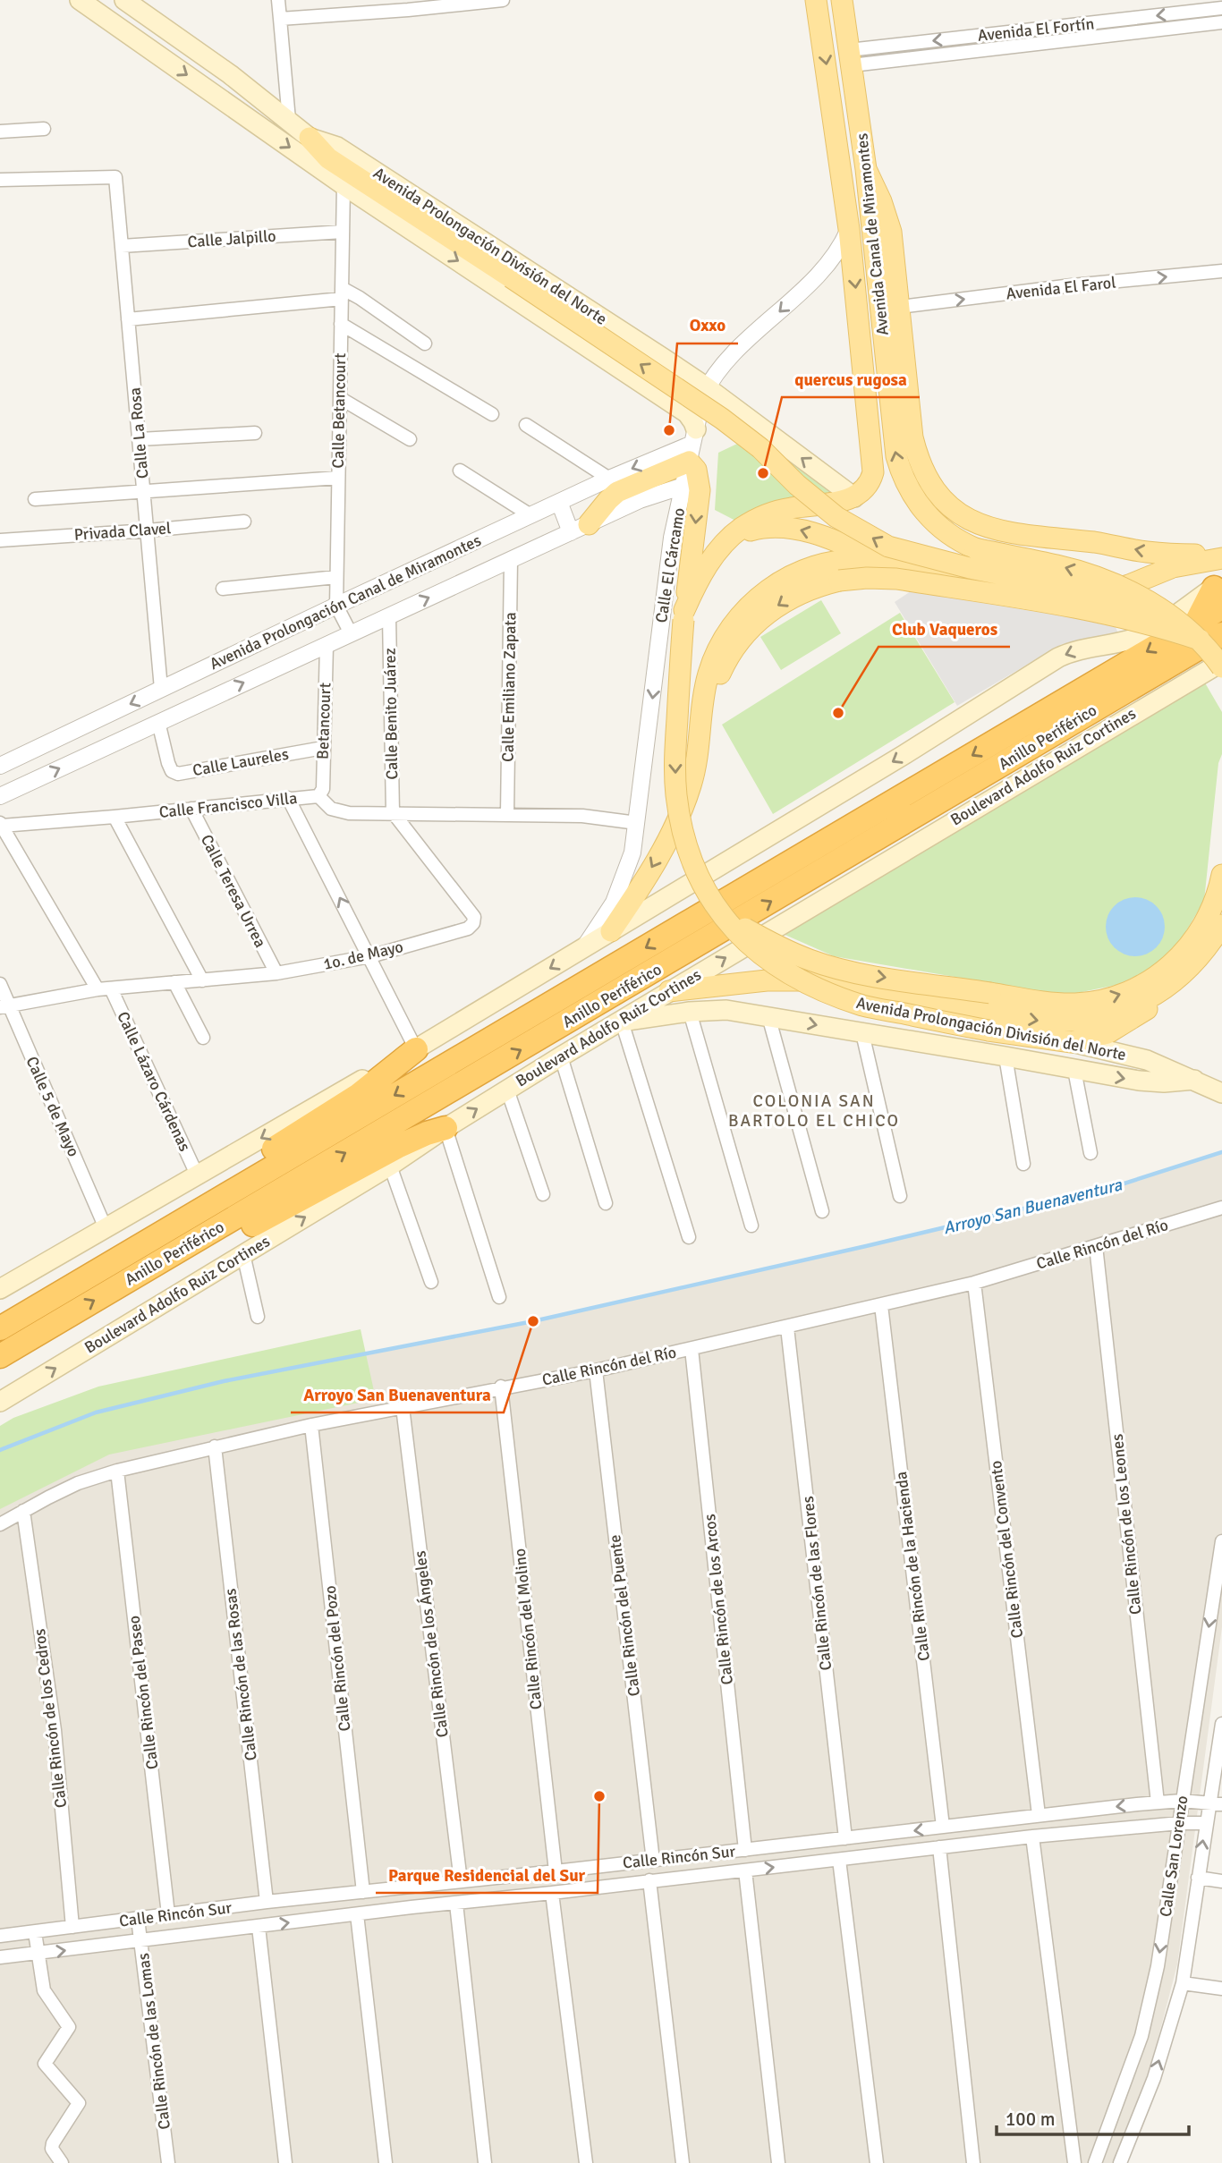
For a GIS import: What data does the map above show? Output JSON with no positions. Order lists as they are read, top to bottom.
{
  "streets": {
    "highway": ["Anillo Periférico"],
    "main road": ["Avenida Canal de Miramontes", "Avenida Prolongación División del Norte", "Boulevard Adolfo Ruiz Cortines"],
    "street": [
      "Avenida El Fortín",
      "Calle Jalpillo",
      "Avenida El Farol",
      "Calle Betancourt",
      "Calle La Rosa",
      "Privada Clavel",
      "Calle El Cárcamo",
      "Avenida Prolongación Canal de Miramontes",
      "Calle Emiliano Zapata",
      "Calle Benito Juárez",
      "Betancourt",
      "Calle Laureles",
      "Calle Francisco Villa",
      "Calle Teresa Urrea",
      "1o. de Mayo",
      "Calle Lázaro Cárdenas",
      "Calle 5 de Mayo",
      "Calle Rincón del Río",
      "Calle Rincón de los Leones",
      "Calle Rincón del Convento",
      "Calle Rincón de la Hacienda",
      "Calle Rincón de las Flores",
      "Calle Rincón de los Arcos",
      "Calle Rincón del Puente",
      "Calle Rincón del Molino",
      "Calle Rincón de los Ángeles",
      "Calle Rincón del Pozo",
      "Calle Rincón de las Rosas",
      "Calle Rincón del Paseo",
      "Calle Rincón de los Cedros",
      "Calle San Lorenzo",
      "Calle Rincón Sur",
      "Calle Rincón de las Lomas"
    ]
  },
  "crossings": [
    ["Avenida El Fortín", "Avenida Canal de Miramontes"],
    ["Avenida Canal de Miramontes", "Avenida Prolongación División del Norte"],
    ["Avenida Canal de Miramontes", "Calle El Cárcamo"],
    ["Avenida Canal de Miramontes", "Anillo Periférico"],
    ["Calle Jalpillo", "Calle Betancourt"],
    ["Calle Jalpillo", "Calle La Rosa"],
    ["Avenida Prolongación División del Norte", "Calle Betancourt"],
    ["Avenida Prolongación División del Norte", "Calle El Cárcamo"],
    ["Avenida Prolongación División del Norte", "Avenida Prolongación Canal de Miramontes"],
    ["Calle Betancourt", "Avenida Prolongación Canal de Miramontes"],
    ["Calle La Rosa", "Privada Clavel"],
    ["Calle La Rosa", "Avenida Prolongación Canal de Miramontes"],
    ["Calle El Cárcamo", "Avenida Prolongación Canal de Miramontes"],
    ["Calle El Cárcamo", "Calle Francisco Villa"],
    ["Avenida Prolongación Canal de Miramontes", "Calle Emiliano Zapata"],
    ["Avenida Prolongación Canal de Miramontes", "Calle Benito Juárez"],
    ["Avenida Prolongación Canal de Miramontes", "Betancourt"],
    ["Avenida Prolongación Canal de Miramontes", "Calle Laureles"],
    ["Calle Emiliano Zapata", "Calle Francisco Villa"],
    ["Calle Benito Juárez", "Calle Francisco Villa"],
    ["Calle Benito Juárez", "1o. de Mayo"],
    ["Betancourt", "Calle Laureles"],
    ["Betancourt", "Calle Francisco Villa"],
    ["Calle Francisco Villa", "Calle Teresa Urrea"],
    ["Calle Francisco Villa", "1o. de Mayo"],
    ["Calle Francisco Villa", "Calle Lázaro Cárdenas"],
    ["Calle Teresa Urrea", "1o. de Mayo"],
    ["1o. de Mayo", "Calle Lázaro Cárdenas"],
    ["1o. de Mayo", "Calle 5 de Mayo"],
    ["Calle Rincón del Río", "Calle Rincón de los Leones"],
    ["Calle Rincón del Río", "Calle Rincón del Convento"],
    ["Calle Rincón del Río", "Calle Rincón de la Hacienda"],
    ["Calle Rincón del Río", "Calle Rincón de las Flores"],
    ["Calle Rincón del Río", "Calle Rincón de los Arcos"],
    ["Calle Rincón del Río", "Calle Rincón del Puente"],
    ["Calle Rincón del Río", "Calle Rincón del Molino"],
    ["Calle Rincón del Río", "Calle Rincón de los Ángeles"],
    ["Calle Rincón del Río", "Calle Rincón del Pozo"],
    ["Calle Rincón del Río", "Calle Rincón de las Rosas"],
    ["Calle Rincón del Río", "Calle Rincón del Paseo"],
    ["Calle Rincón del Río", "Calle Rincón de los Cedros"],
    ["Calle Rincón de los Leones", "Calle Rincón Sur"],
    ["Calle Rincón del Convento", "Calle Rincón Sur"],
    ["Calle Rincón de la Hacienda", "Calle Rincón Sur"],
    ["Calle Rincón de las Flores", "Calle Rincón Sur"],
    ["Calle Rincón de los Arcos", "Calle Rincón Sur"],
    ["Calle Rincón del Puente", "Calle Rincón Sur"],
    ["Calle Rincón del Molino", "Calle Rincón Sur"],
    ["Calle Rincón de los Ángeles", "Calle Rincón Sur"],
    ["Calle Rincón del Pozo", "Calle Rincón Sur"],
    ["Calle Rincón de las Rosas", "Calle Rincón Sur"],
    ["Calle Rincón del Paseo", "Calle Rincón Sur"],
    ["Calle Rincón de los Cedros", "Calle Rincón Sur"],
    ["Calle San Lorenzo", "Calle Rincón Sur"],
    ["Calle Rincón Sur", "Calle Rincón de las Lomas"]
  ],
  "one_way": ["Avenida El Farol", "Calle El Cárcamo"],
  "districts": ["COLONIA SAN BARTOLO EL CHICO"],
  "water": ["Arroyo San Buenaventura"],
  "places": [
    "Oxxo",
    "quercus rugosa",
    "Club Vaqueros",
    "Arroyo San Buenaventura",
    "Parque Residencial del Sur"
  ],
  "scale_bar": "100 m"
}
